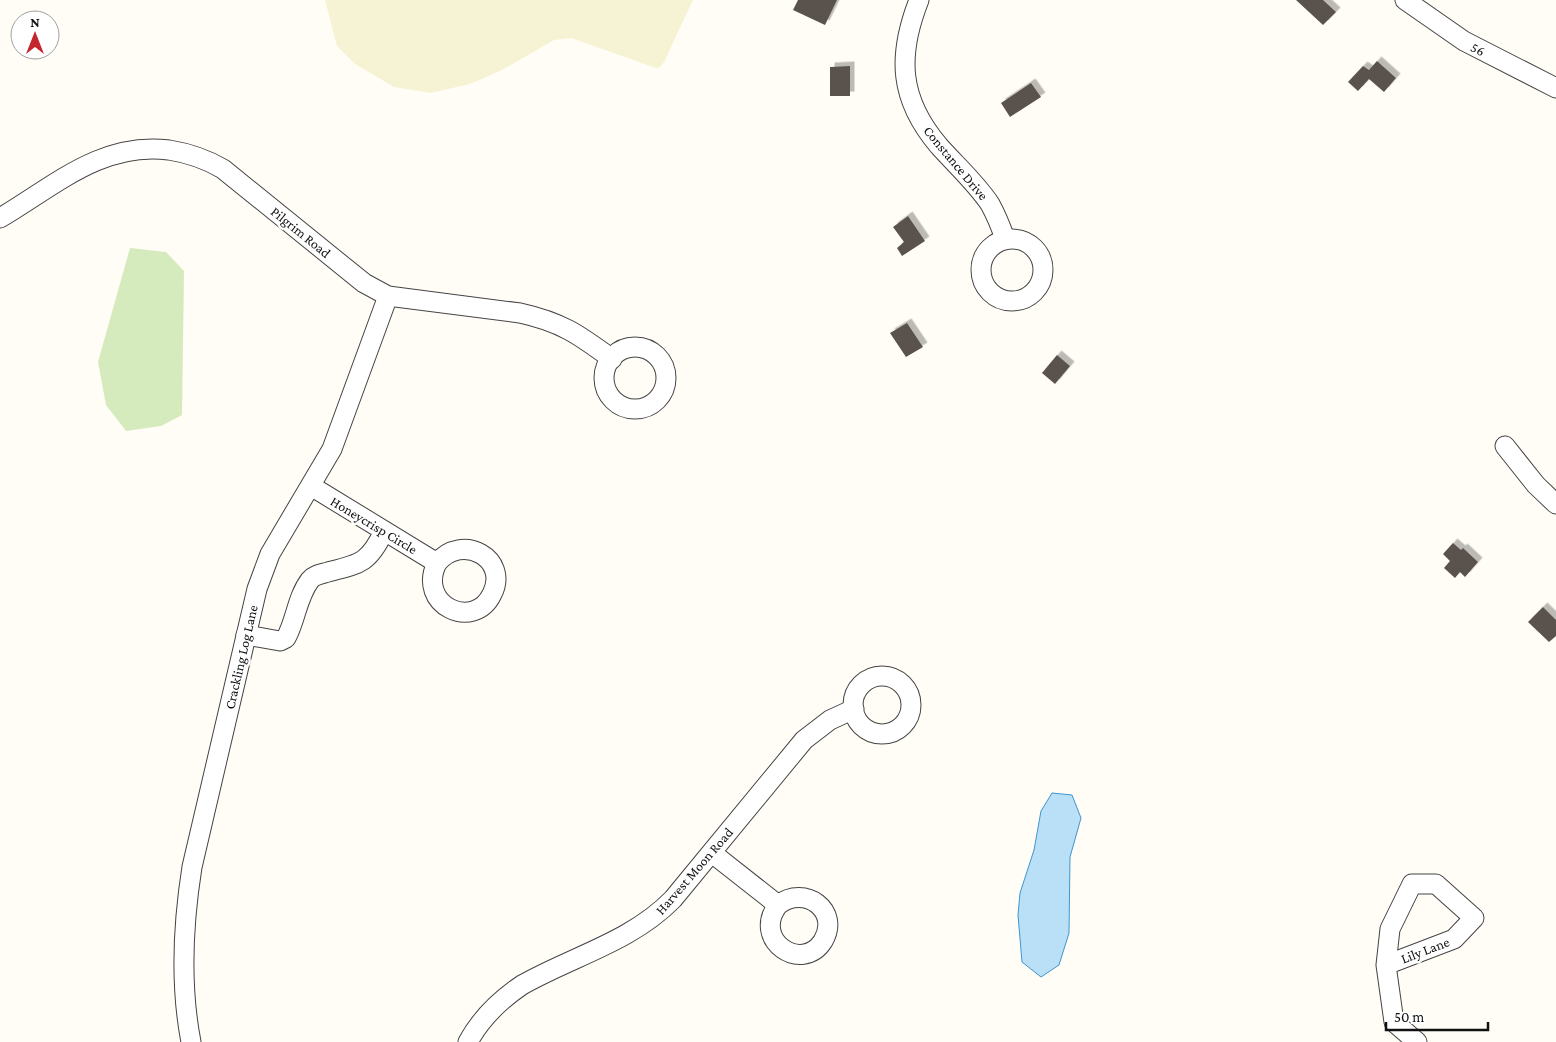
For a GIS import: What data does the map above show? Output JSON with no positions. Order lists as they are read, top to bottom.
{
  "streets": {
    "street": [
      "56",
      "Constance Drive",
      "Pilgrim Road",
      "Honeycrisp Circle",
      "Crackling Log Lane",
      "Harvest Moon Road",
      "Lily Lane"
    ]
  },
  "crossings": [
    ["Pilgrim Road", "Crackling Log Lane"],
    ["Honeycrisp Circle", "Crackling Log Lane"]
  ],
  "scale_bar": "50 m",
  "north": "top"
}
